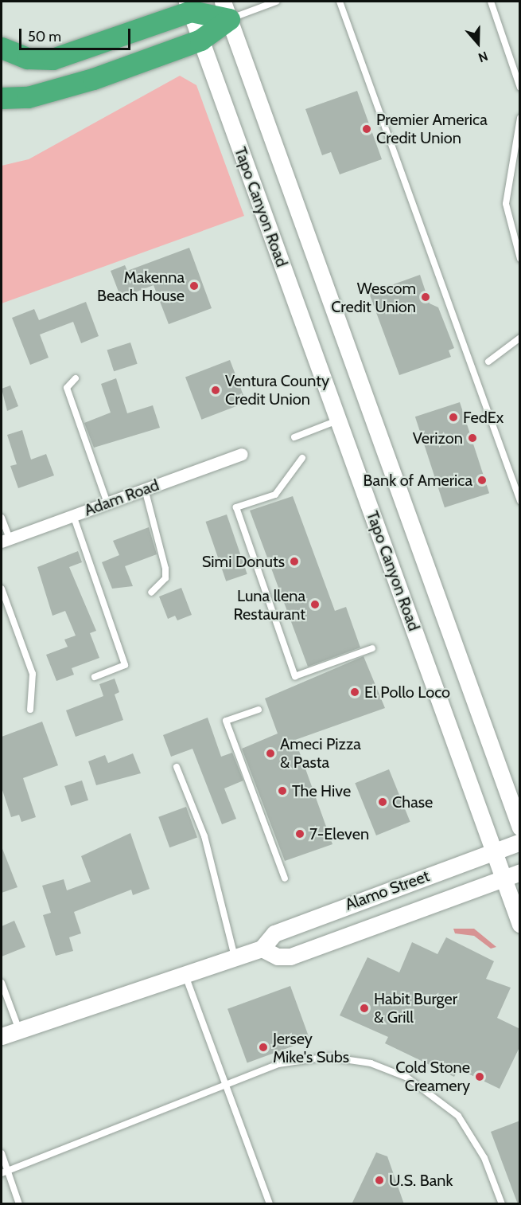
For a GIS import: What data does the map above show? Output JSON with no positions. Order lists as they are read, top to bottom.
{
  "streets": {
    "main road": ["Tapo Canyon Road", "Alamo Street"],
    "street": ["Adam Road"]
  },
  "crossings": [
    ["Tapo Canyon Road", "Alamo Street"]
  ],
  "places": [
    "Premier America Credit Union",
    "Makenna Beach House",
    "Wescom Credit Union",
    "Ventura County Credit Union",
    "FedEx",
    "Verizon",
    "Bank of America",
    "Simi Donuts",
    "Luna llena Restaurant",
    "El Pollo Loco",
    "Ameci Pizza & Pasta",
    "The Hive",
    "Chase",
    "7-Eleven",
    "Habit Burger & Grill",
    "Jersey Mike's Subs",
    "Cold Stone Creamery",
    "U.S. Bank"
  ],
  "scale_bar": "50 m",
  "north": "bottom"
}
